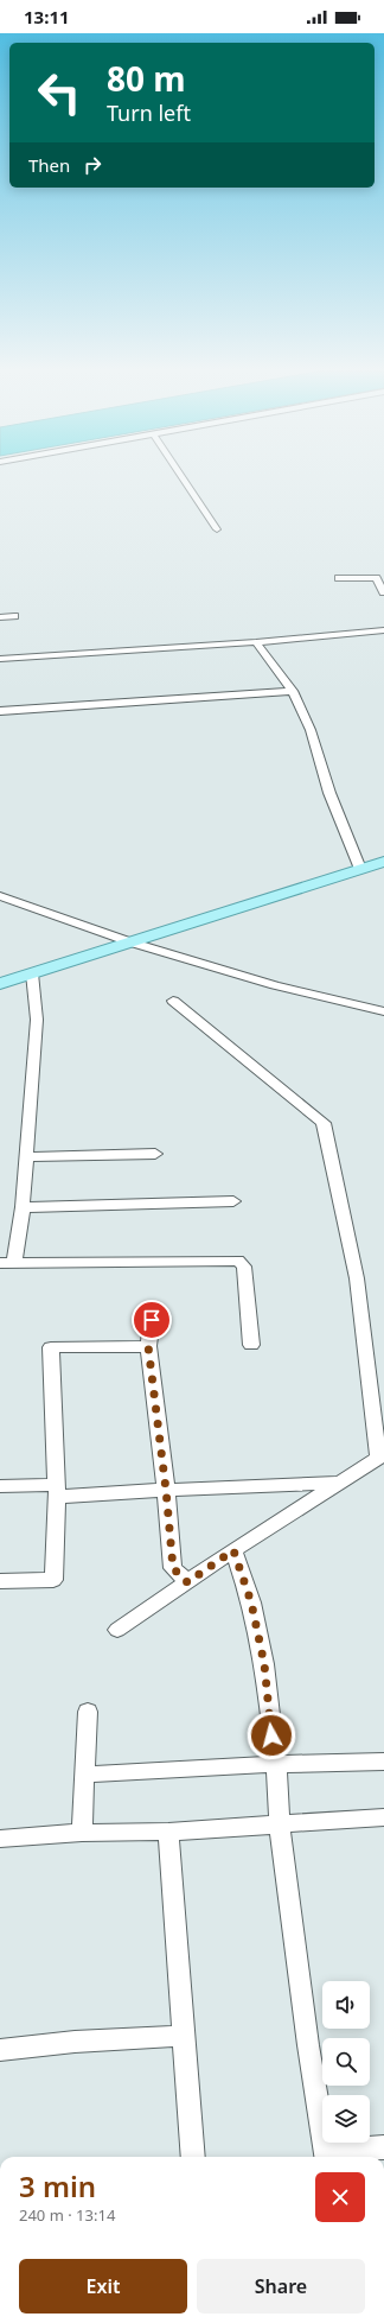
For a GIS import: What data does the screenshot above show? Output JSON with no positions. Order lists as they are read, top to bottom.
{
  "page": {
    "status": "13:11",
    "turn": ["80 m", "Turn left"],
    "then": "Then",
    "heading": ["3 min", "240 m · 13:14"],
    "buttons": ["Exit", "Share"]
  }
}
